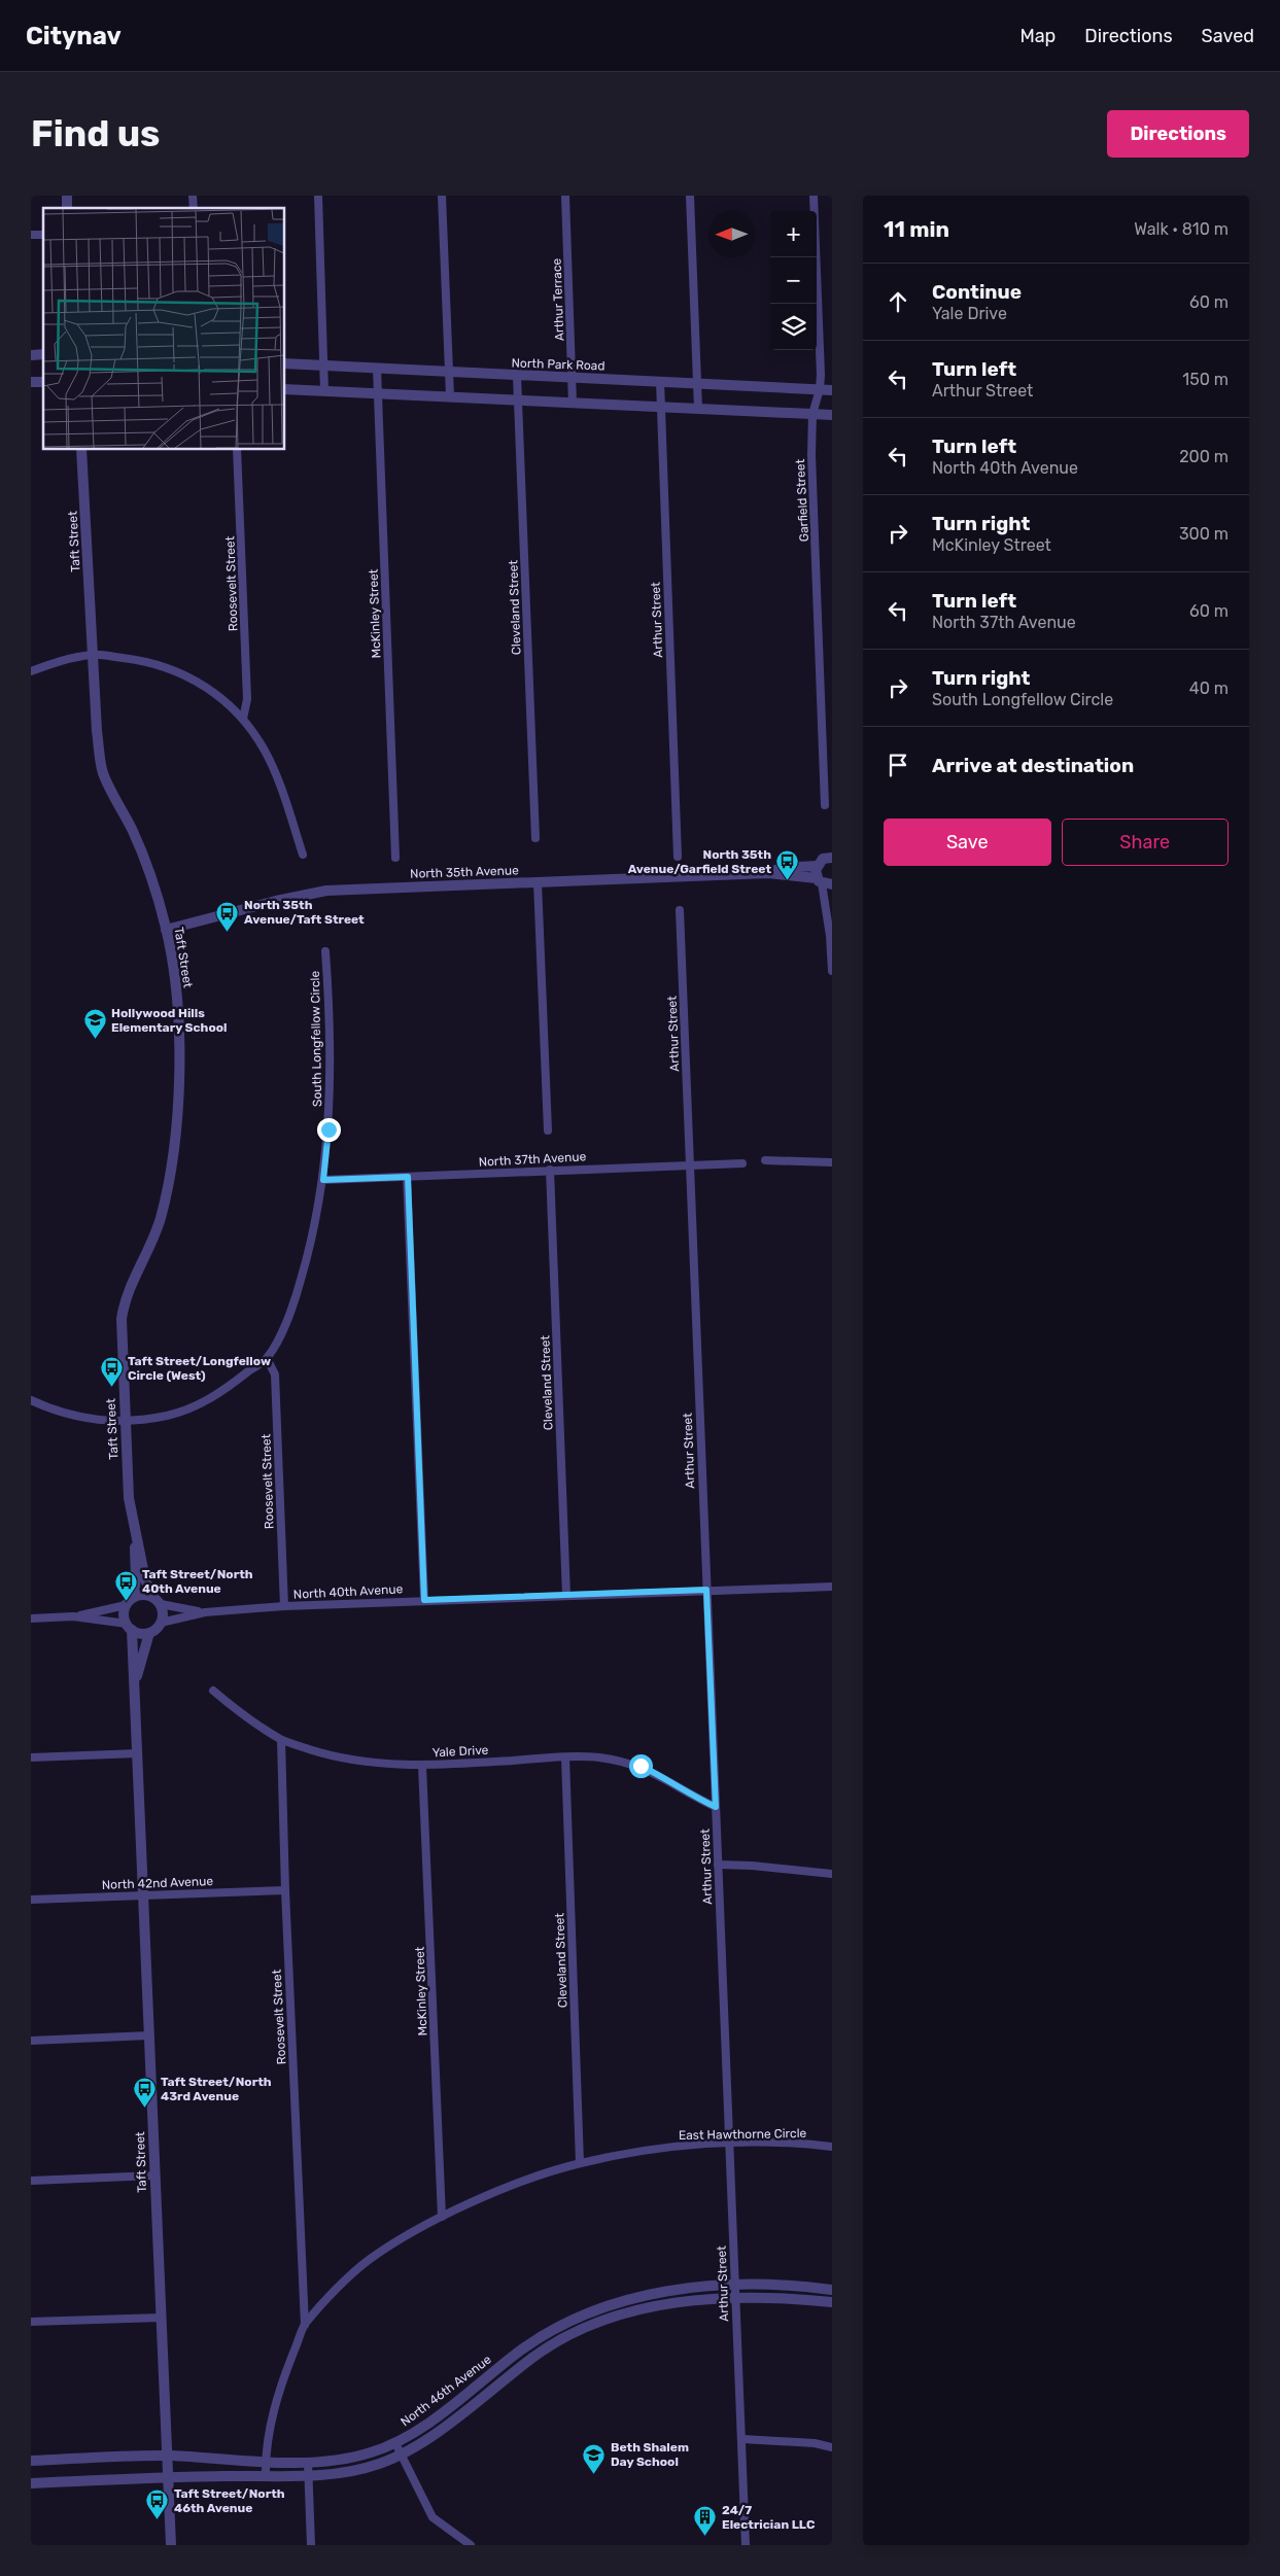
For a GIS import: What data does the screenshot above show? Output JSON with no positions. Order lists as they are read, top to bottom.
{
  "streets": {
    "street": [
      "Arthur Terrace",
      "North Park Road",
      "Garfield Street",
      "Taft Street",
      "Roosevelt Street",
      "Cleveland Street",
      "McKinley Street",
      "Arthur Street",
      "North 35th Avenue",
      "South Longfellow Circle",
      "North 37th Avenue",
      "North 40th Avenue",
      "Yale Drive",
      "North 42nd Avenue",
      "East Hawthorne Circle",
      "North 46th Avenue"
    ]
  },
  "crossings": [
    ["Arthur Terrace", "North Park Road"],
    ["North Park Road", "Garfield Street"],
    ["North Park Road", "Cleveland Street"],
    ["North Park Road", "McKinley Street"],
    ["North Park Road", "Arthur Street"],
    ["Taft Street", "North 35th Avenue"],
    ["Taft Street", "South Longfellow Circle"],
    ["Taft Street", "North 40th Avenue"],
    ["Taft Street", "North 42nd Avenue"],
    ["Taft Street", "North 46th Avenue"],
    ["Roosevelt Street", "South Longfellow Circle"],
    ["Roosevelt Street", "North 40th Avenue"],
    ["Roosevelt Street", "Yale Drive"],
    ["Roosevelt Street", "North 42nd Avenue"],
    ["Roosevelt Street", "East Hawthorne Circle"],
    ["Cleveland Street", "North 37th Avenue"],
    ["Cleveland Street", "North 40th Avenue"],
    ["Cleveland Street", "Yale Drive"],
    ["Cleveland Street", "East Hawthorne Circle"],
    ["McKinley Street", "Yale Drive"],
    ["McKinley Street", "East Hawthorne Circle"],
    ["Arthur Street", "North 37th Avenue"],
    ["Arthur Street", "North 40th Avenue"],
    ["Arthur Street", "Yale Drive"],
    ["Arthur Street", "East Hawthorne Circle"],
    ["Arthur Street", "North 46th Avenue"],
    ["South Longfellow Circle", "North 37th Avenue"],
    ["East Hawthorne Circle", "North 46th Avenue"]
  ],
  "places": {
    "bus stop": [
      "North 35th Avenue/Garfield Street",
      "North 35th Avenue/Taft Street",
      "Taft Street/Longfellow Circle (West)",
      "Taft Street/North 40th Avenue",
      "Taft Street/North 43rd Avenue",
      "Taft Street/North 46th Avenue"
    ],
    "school or university": ["Hollywood Hills Elementary School", "Beth Shalem Day School"],
    "building": ["24/7 Electrician LLC"]
  },
  "north": "left",
  "page": {
    "header": "Citynav",
    "nav": ["Map", "Directions", "Saved"],
    "buttons": [
      "Directions",
      ["Save", "Share"]
    ],
    "title": "Find us",
    "heading": ["11 min", "Walk · 810 m"],
    "map_buttons": ["+", "−"],
    "list": [
      ["Continue", "Yale Drive", "60 m"],
      ["Turn left", "Arthur Street", "150 m"],
      ["Turn left", "North 40th Avenue", "200 m"],
      ["Turn right", "McKinley Street", "300 m"],
      ["Turn left", "North 37th Avenue", "60 m"],
      ["Turn right", "South Longfellow Circle", "40 m"],
      "Arrive at destination"
    ]
  }
}
